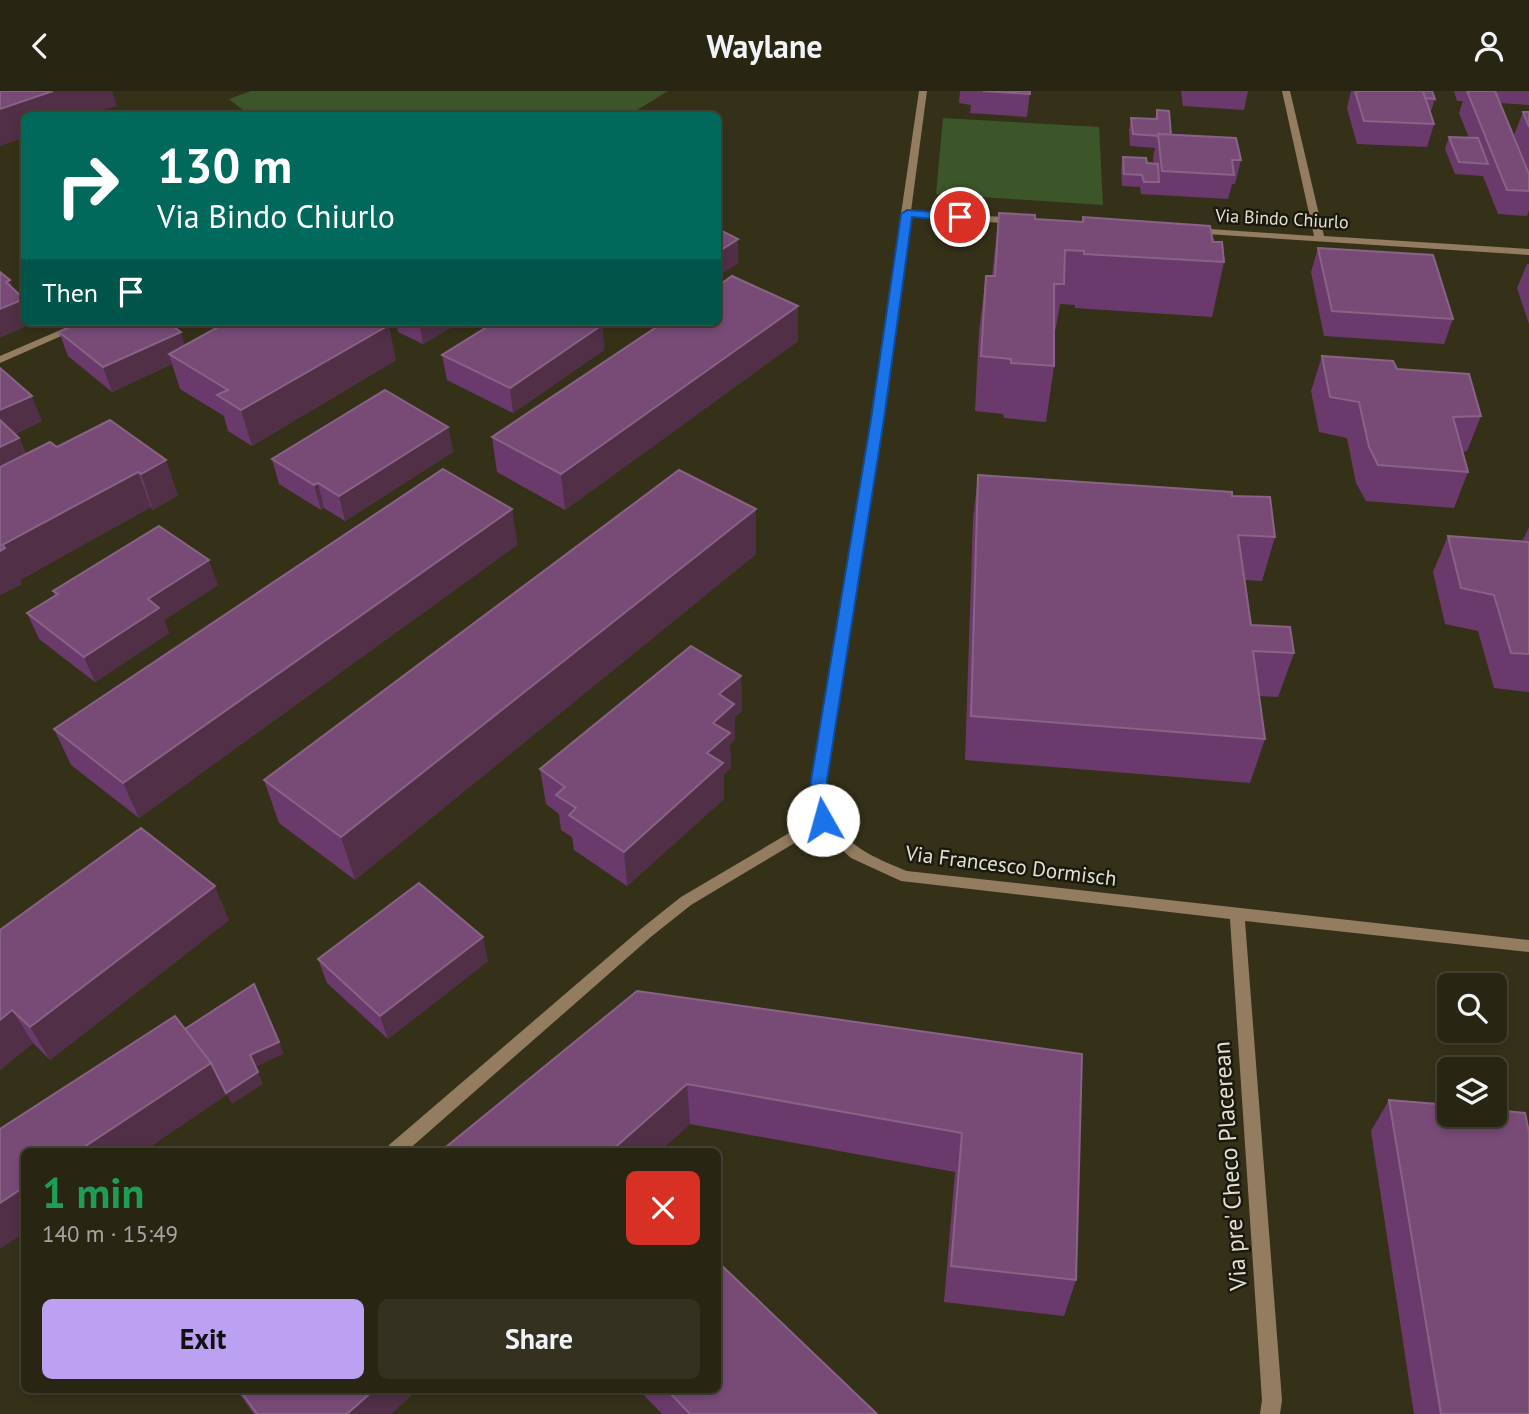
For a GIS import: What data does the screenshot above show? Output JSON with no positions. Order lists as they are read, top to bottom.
{
  "streets": {
    "street": ["Via Bindo Chiurlo", "Via Francesco Dormisch", "Via pre' Checo Placerean"]
  },
  "crossings": [
    ["Via Francesco Dormisch", "Via pre' Checo Placerean"]
  ],
  "page": {
    "header": "Waylane",
    "turn": ["130 m", "Via Bindo Chiurlo"],
    "then": "Then",
    "heading": ["1 min", "140 m · 15:49"],
    "buttons": ["Exit", "Share"]
  }
}
